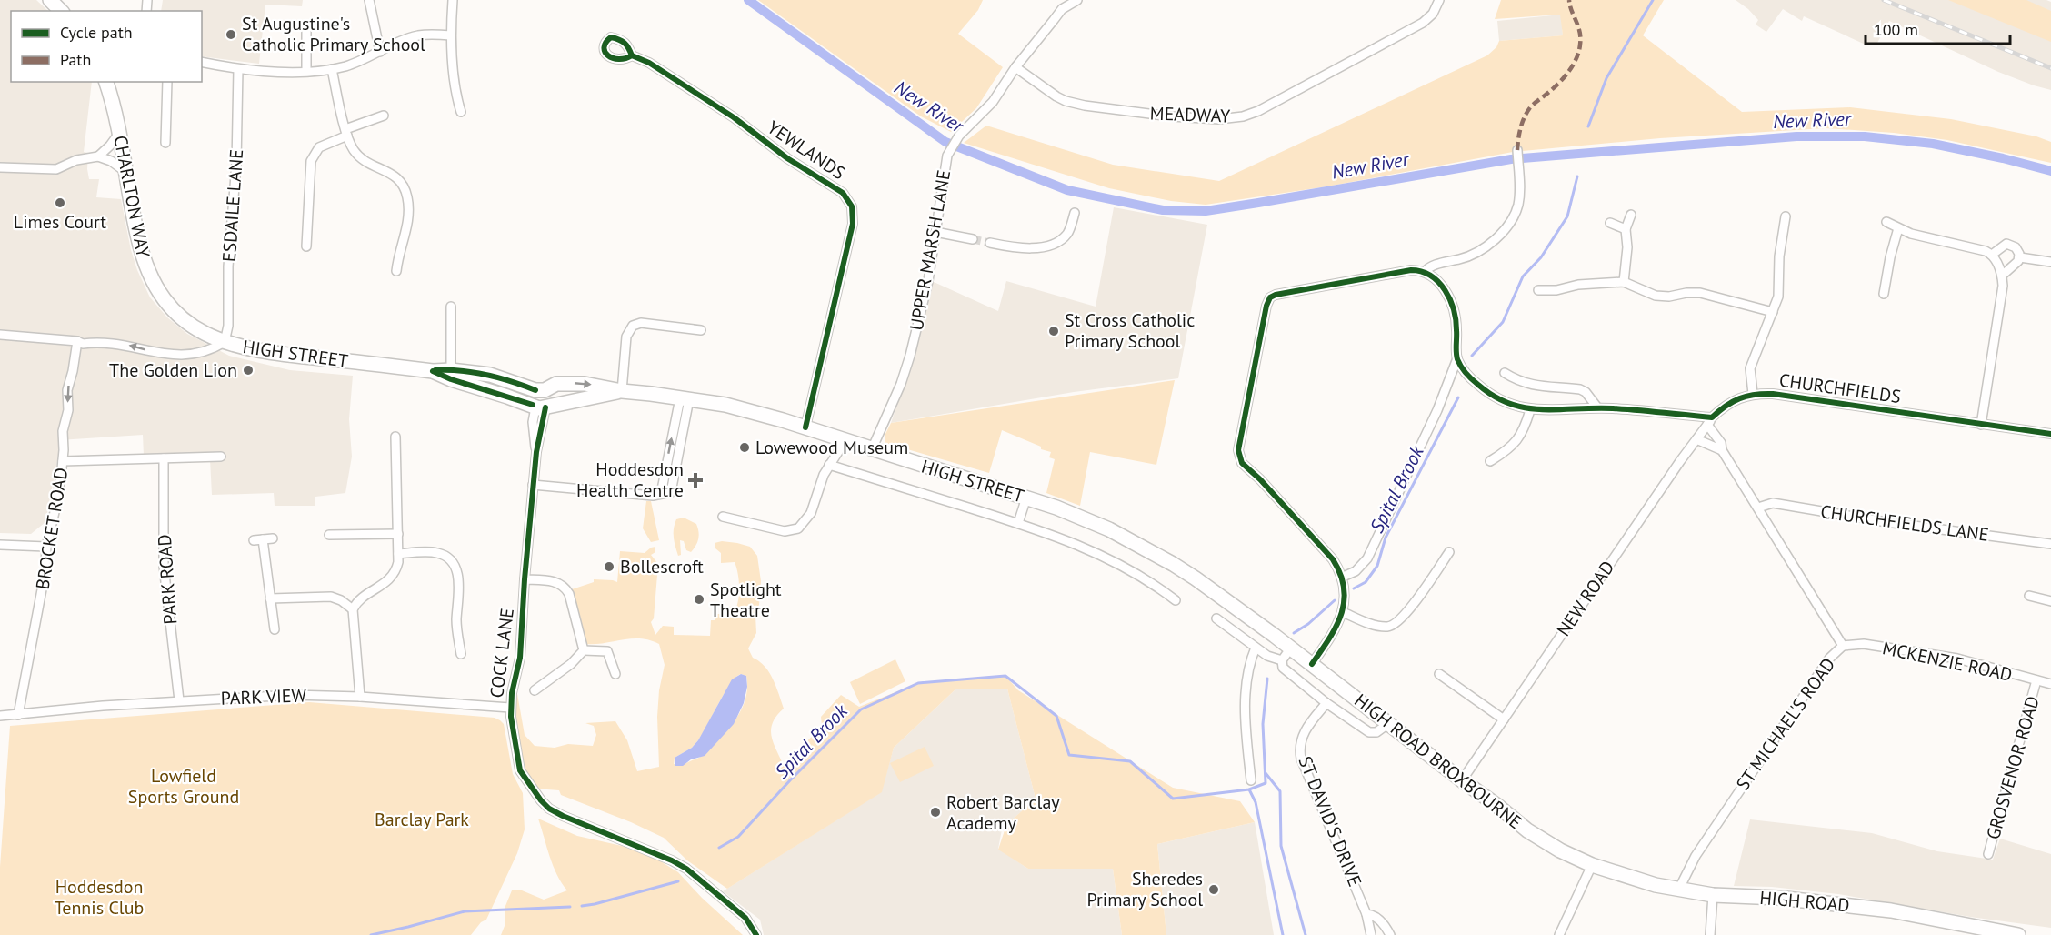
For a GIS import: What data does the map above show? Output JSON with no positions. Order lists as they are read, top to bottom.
{
  "streets": {
    "main road": [
      "CHARLTON WAY",
      "HIGH STREET",
      "HIGH ROAD BROXBOURNE",
      "HIGH ROAD"
    ],
    "street": [
      "MEADWAY",
      "YEWLANDS",
      "ESDAILE LANE",
      "UPPER MARSH LANE",
      "CHURCHFIELDS",
      "CHURCHFIELDS LANE",
      "BROCKET ROAD",
      "PARK ROAD",
      "NEW ROAD",
      "COCK LANE",
      "MCKENZIE ROAD",
      "PARK VIEW",
      "ST MICHAEL'S ROAD",
      "GROSVENOR ROAD",
      "ST DAVID'S DRIVE"
    ]
  },
  "crossings": [
    ["MEADWAY", "UPPER MARSH LANE"],
    ["YEWLANDS", "HIGH STREET"],
    ["CHARLTON WAY", "ESDAILE LANE"],
    ["CHARLTON WAY", "HIGH STREET"],
    ["ESDAILE LANE", "HIGH STREET"],
    ["UPPER MARSH LANE", "HIGH STREET"],
    ["HIGH STREET", "BROCKET ROAD"],
    ["HIGH STREET", "COCK LANE"],
    ["HIGH STREET", "HIGH ROAD BROXBOURNE"],
    ["CHURCHFIELDS", "NEW ROAD"],
    ["CHURCHFIELDS", "ST MICHAEL'S ROAD"],
    ["CHURCHFIELDS LANE", "ST MICHAEL'S ROAD"],
    ["BROCKET ROAD", "PARK VIEW"],
    ["PARK ROAD", "PARK VIEW"],
    ["NEW ROAD", "ST MICHAEL'S ROAD"],
    ["NEW ROAD", "HIGH ROAD BROXBOURNE"],
    ["COCK LANE", "PARK VIEW"],
    ["MCKENZIE ROAD", "ST MICHAEL'S ROAD"],
    ["MCKENZIE ROAD", "GROSVENOR ROAD"],
    ["ST MICHAEL'S ROAD", "HIGH ROAD"],
    ["HIGH ROAD BROXBOURNE", "HIGH ROAD"]
  ],
  "water": ["New River", "Spital Brook"],
  "parks": ["Lowfield Sports Ground", "Barclay Park", "Hoddesdon Tennis Club"],
  "places": {
    "other": [
      "St Augustine's Catholic Primary School",
      "Limes Court",
      "St Cross Catholic Primary School",
      "The Golden Lion",
      "Lowewood Museum",
      "Bollescroft",
      "Spotlight Theatre",
      "Robert Barclay Academy",
      "Sheredes Primary School"
    ],
    "health": ["Hoddesdon Health Centre"]
  },
  "legend": ["Cycle path", "Path"],
  "scale_bar": "100 m"
}
